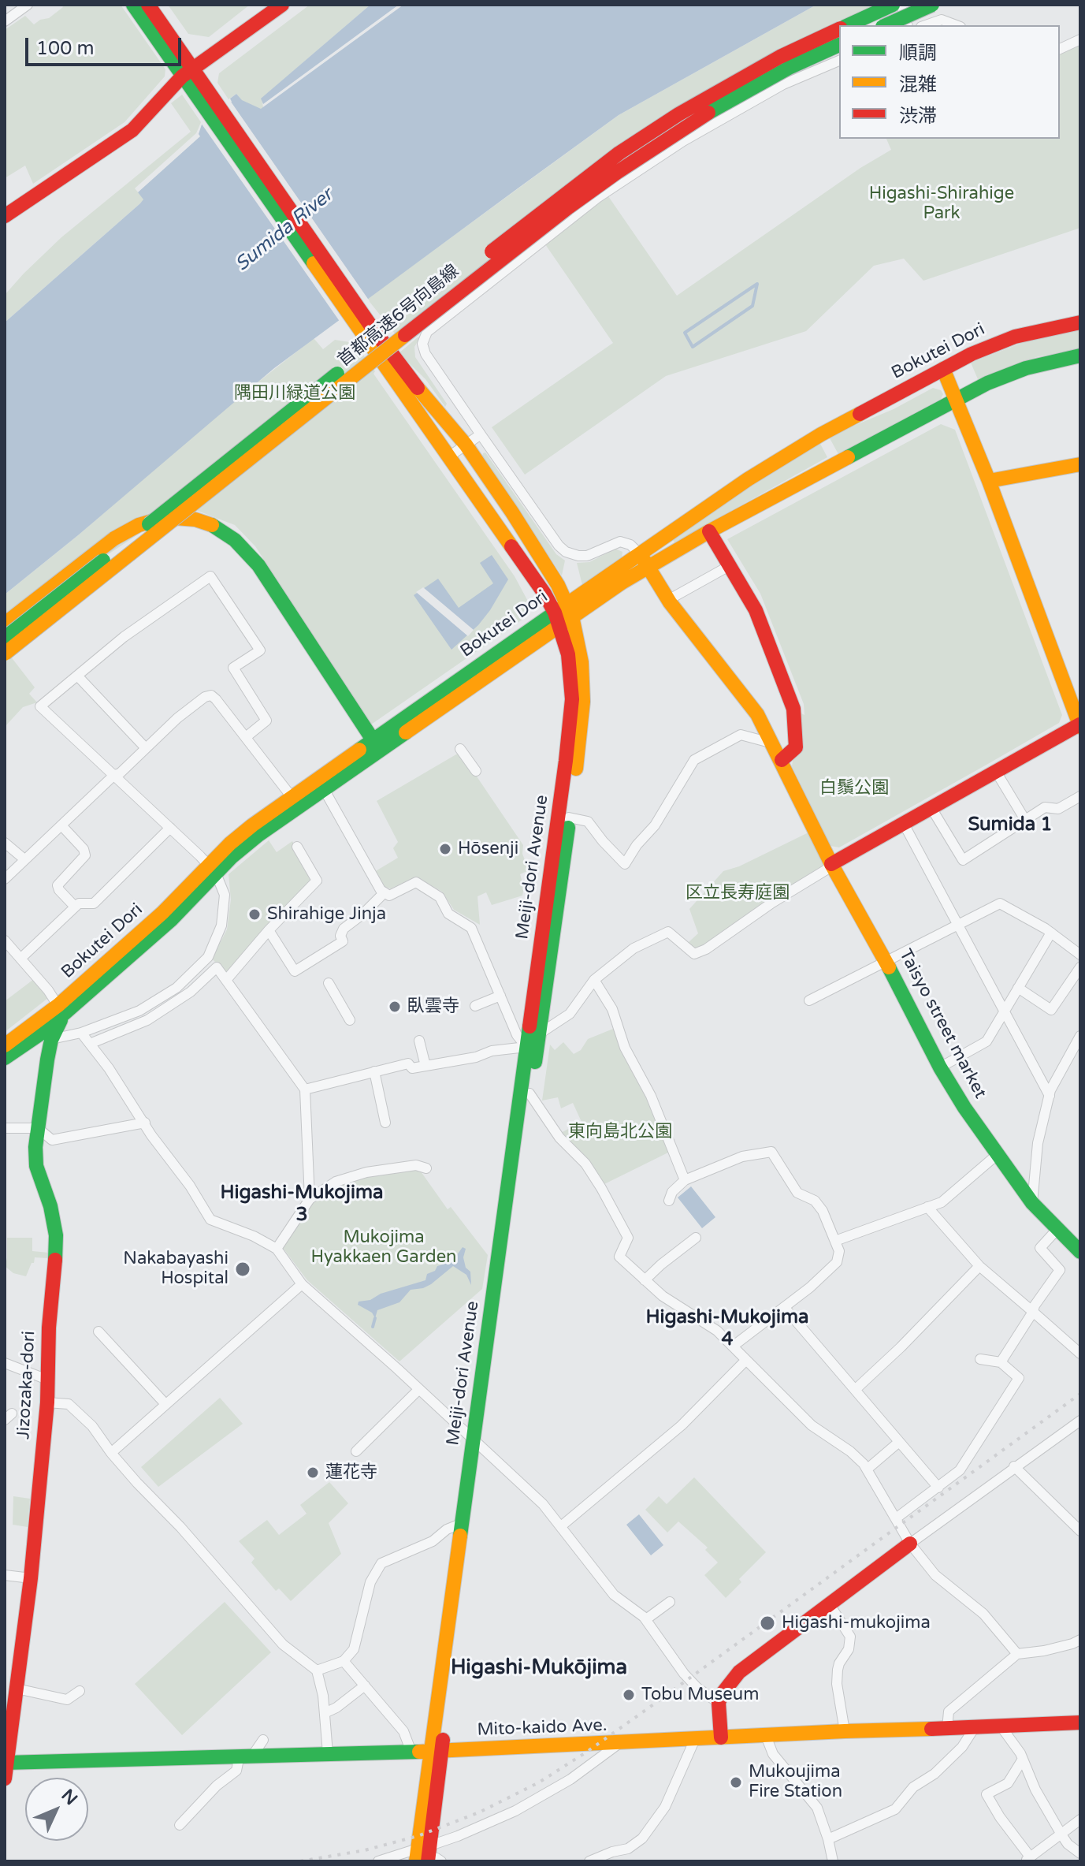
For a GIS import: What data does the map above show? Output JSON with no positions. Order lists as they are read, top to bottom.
{
  "streets": {
    "main road": [
      "首都高速6号向島線",
      "Bokutei Dori",
      "Meiji-dori Avenue",
      "Taisyo street market",
      "Jizozaka-dori",
      "Mito-kaido Ave."
    ]
  },
  "crossings": [
    ["Bokutei Dori", "Meiji-dori Avenue"],
    ["Bokutei Dori", "Taisyo street market"],
    ["Bokutei Dori", "Jizozaka-dori"],
    ["Meiji-dori Avenue", "Mito-kaido Ave."],
    ["Jizozaka-dori", "Mito-kaido Ave."]
  ],
  "districts": [
    "Sumida 1",
    "Higashi-Mukojima 3",
    "Higashi-Mukojima 4",
    "Higashi-Mukōjima"
  ],
  "water": ["Sumida River"],
  "parks": [
    "Higashi-Shirahige Park",
    "隅田川緑道公園",
    "白鬚公園",
    "区立長寿庭園",
    "東向島北公園",
    "Mukojima Hyakkaen Garden"
  ],
  "places": [
    "Hōsenji",
    "Shirahige Jinja",
    "臥雲寺",
    "Nakabayashi Hospital",
    "蓮花寺",
    "Higashi-mukojima",
    "Tobu Museum",
    "Mukoujima Fire Station"
  ],
  "legend": ["順調", "混雑", "渋滞"],
  "scale_bar": "100 m",
  "north": "top right"
}
